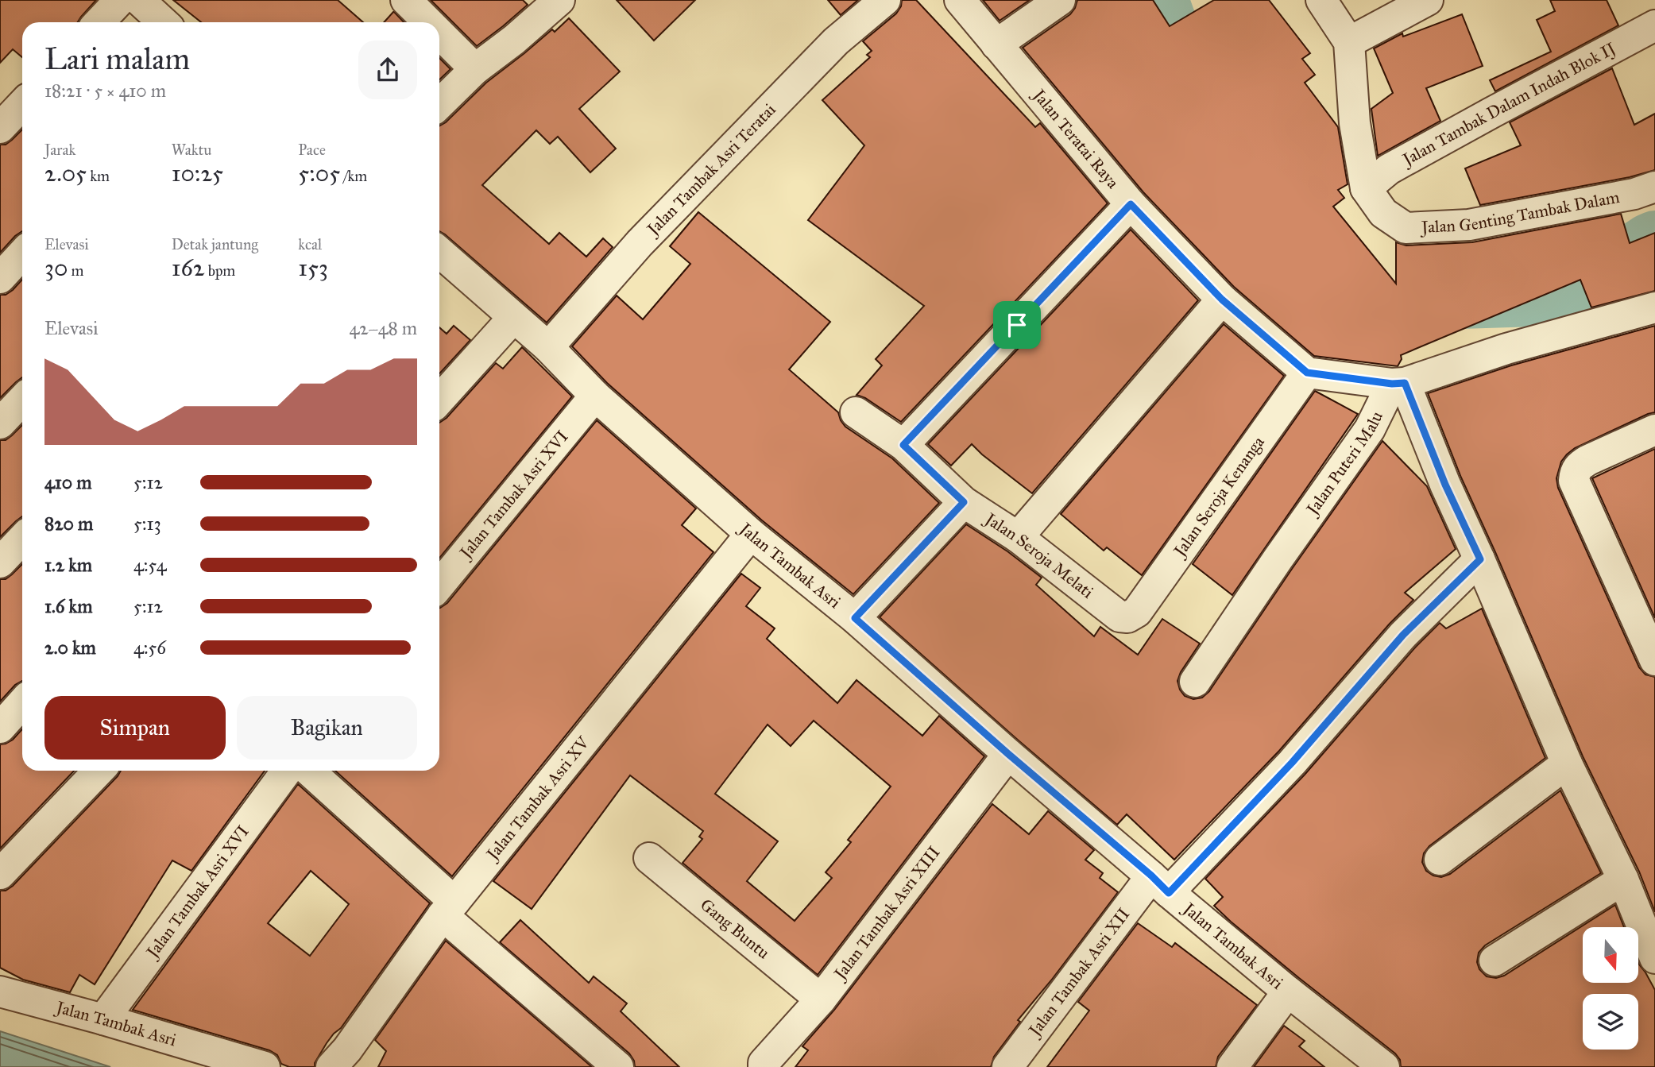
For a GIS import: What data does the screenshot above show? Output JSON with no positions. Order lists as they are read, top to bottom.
{
  "streets": {
    "street": [
      "Jalan Tambak Dalam Indah Blok IJ",
      "Jalan Teratai Raya",
      "Jalan Tambak Asri Teratai",
      "Jalan Genting Tambak Dalam",
      "Jalan Puteri Malu",
      "Jalan Tambak Asri XVI",
      "Jalan Seroja Kenanga",
      "Jalan Seroja Melati",
      "Jalan Tambak Asri",
      "Jalan Tambak Asri XV",
      "Jalan Tambak Asri XIII",
      "Gang Buntu",
      "Jalan Tambak Asri XII"
    ]
  },
  "crossings": [
    ["Jalan Tambak Dalam Indah Blok IJ", "Jalan Genting Tambak Dalam"],
    ["Jalan Teratai Raya", "Jalan Seroja Kenanga"],
    ["Jalan Tambak Asri Teratai", "Jalan Tambak Asri"],
    ["Jalan Tambak Asri XVI", "Jalan Tambak Asri"],
    ["Jalan Seroja Kenanga", "Jalan Seroja Melati"],
    ["Jalan Tambak Asri", "Jalan Tambak Asri XV"],
    ["Jalan Tambak Asri", "Jalan Tambak Asri XIII"],
    ["Jalan Tambak Asri", "Jalan Tambak Asri XII"],
    ["Jalan Tambak Asri XIII", "Gang Buntu"]
  ],
  "north": "bottom",
  "page": {
    "heading": ["Lari malam", "18:21 · 5 × 410 m"],
    "stats": [
      ["Jarak", "2.05 km"],
      ["Waktu", "10:25"],
      ["Pace", "5:05 /km"],
      ["Elevasi", "30 m"],
      ["Detak jantung", "162 bpm"],
      ["kcal", "153"]
    ],
    "chart": ["Elevasi", "42–48 m"],
    "list": [
      {
        "name": "410 m",
        "note": "5:12"
      },
      {
        "name": "820 m",
        "note": "5:13"
      },
      {
        "name": "1.2 km",
        "note": "4:54"
      },
      {
        "name": "1.6 km",
        "note": "5:12"
      },
      {
        "name": "2.0 km",
        "note": "4:56"
      }
    ],
    "buttons": ["Simpan", "Bagikan"]
  }
}
